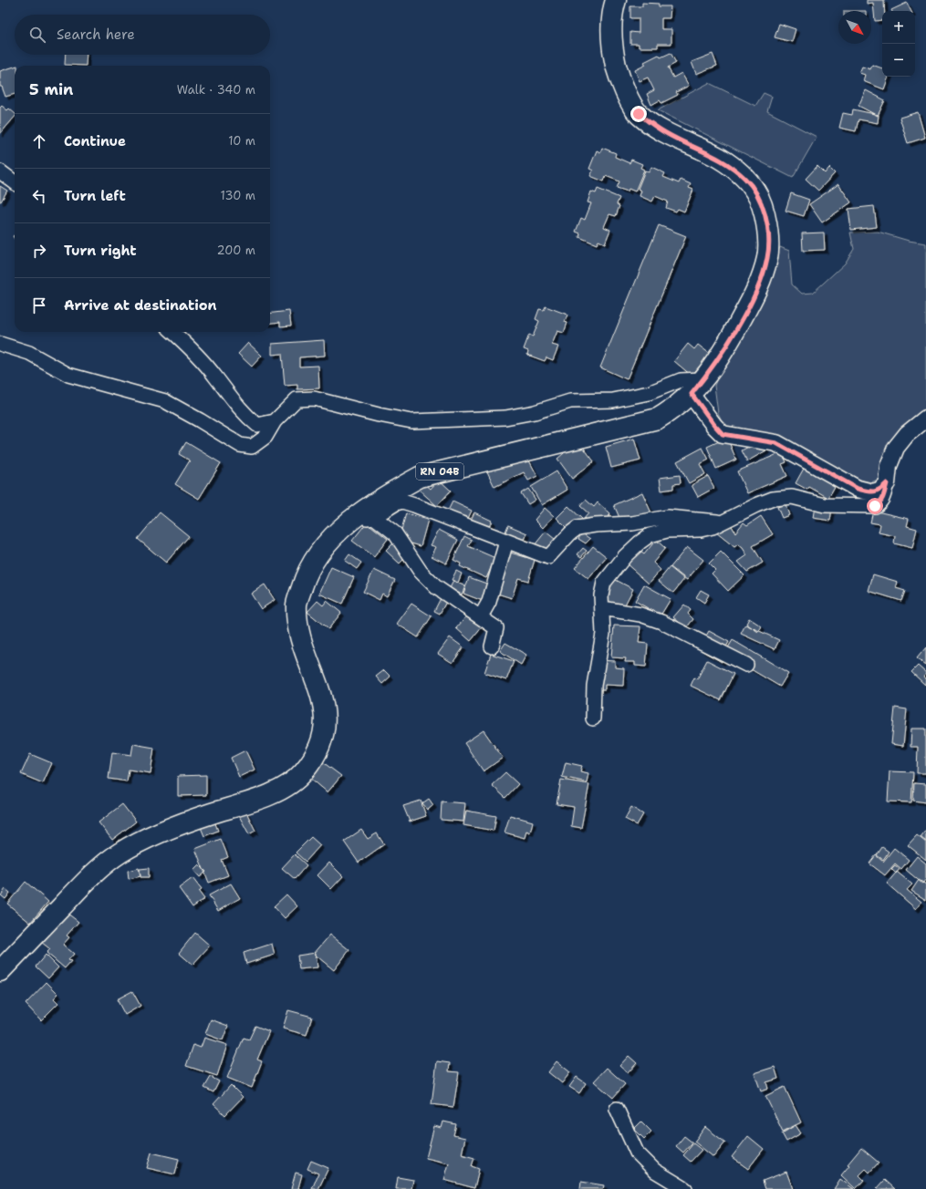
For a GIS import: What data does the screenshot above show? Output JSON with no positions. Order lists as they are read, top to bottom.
{
  "streets": {
    "main road": ["RN 04B"]
  },
  "north": "bottom right",
  "page": {
    "map_buttons": ["+", "−"],
    "search": "Search here",
    "heading": ["5 min", "Walk · 340 m"],
    "list": [
      ["Continue", "10 m"],
      ["Turn left", "130 m"],
      ["Turn right", "200 m"],
      "Arrive at destination"
    ]
  }
}
